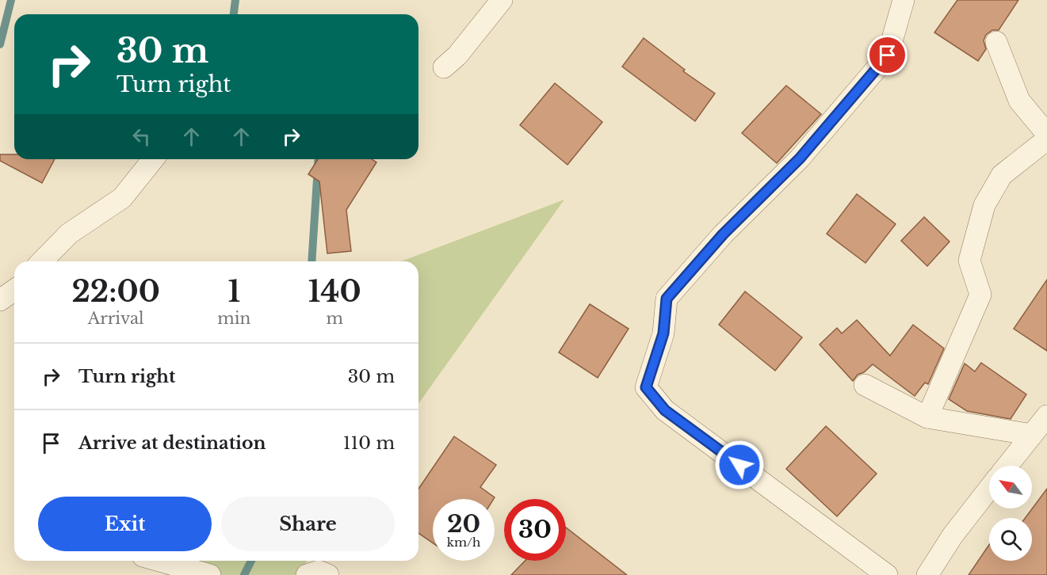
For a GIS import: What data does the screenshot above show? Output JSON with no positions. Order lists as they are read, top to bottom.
{
  "north": "top left",
  "page": {
    "turn": ["30 m", "Turn right"],
    "eta": [
      "22:00",
      "Arrival",
      "1",
      "min",
      "140",
      "m"
    ],
    "list": [
      {
        "name": "Turn right",
        "value": "30 m"
      },
      {
        "name": "Arrive at destination",
        "value": "110 m"
      }
    ],
    "buttons": ["Exit", "Share"],
    "speed": "20 km/h",
    "limit": "30"
  }
}
